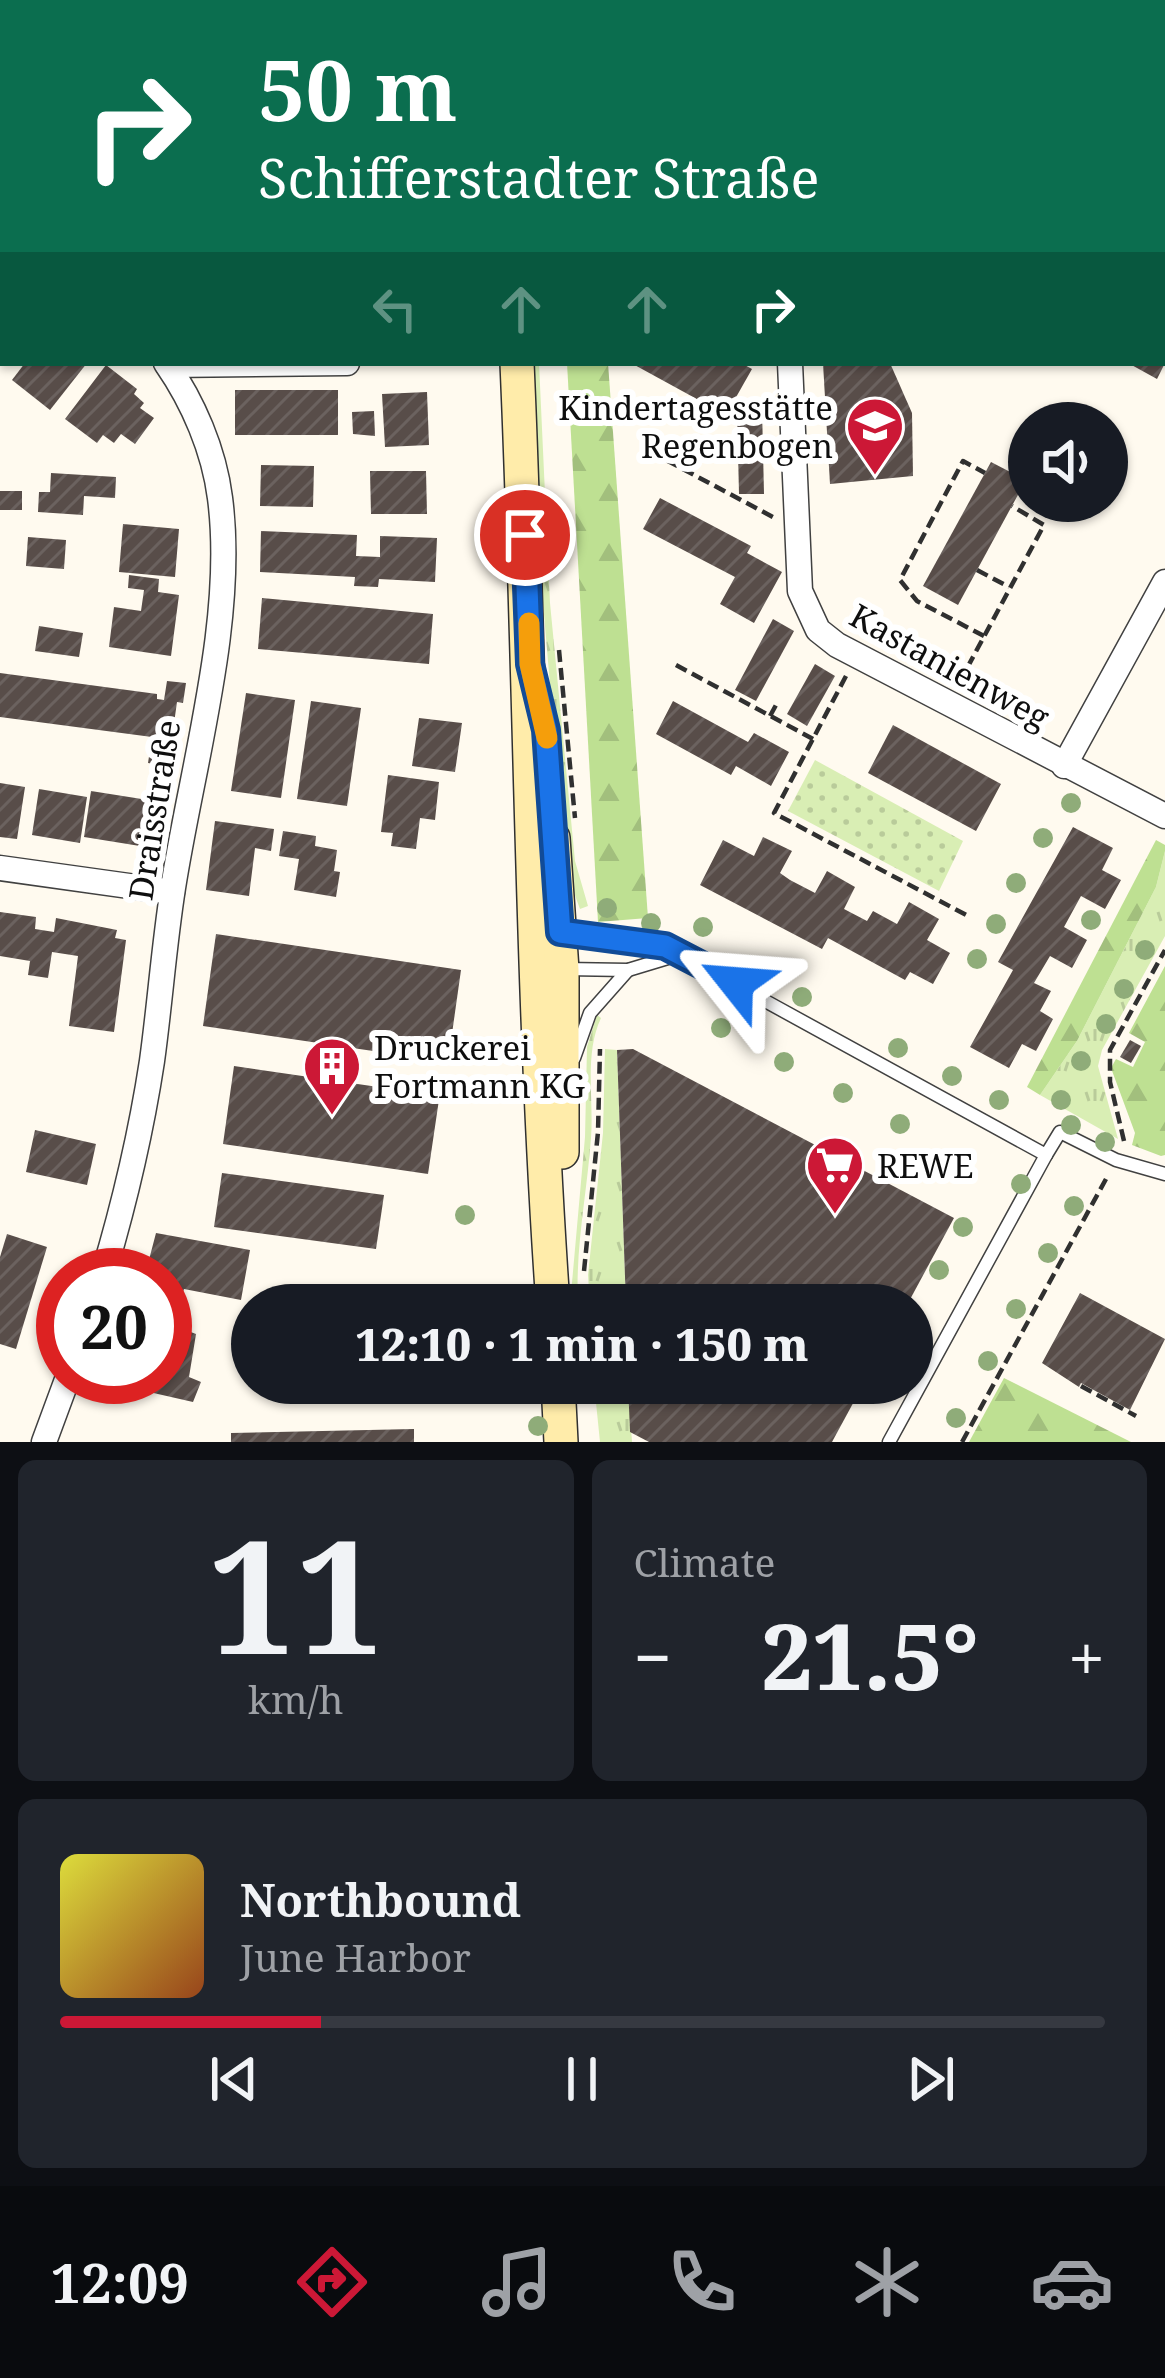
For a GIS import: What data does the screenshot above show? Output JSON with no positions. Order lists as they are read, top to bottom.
{
  "streets": {
    "street": ["Kastanienweg", "Draisstraße"]
  },
  "places": {
    "school or university": ["Kindertagesstätte Regenbogen"],
    "building": ["Druckerei Fortmann KG"],
    "supermarket": ["REWE"]
  },
  "page": {
    "turn": ["50 m", "Schifferstadter Straße"],
    "limit": "20",
    "trip": "12:10 · 1 min · 150 m",
    "tile": [
      ["11", "km/h"],
      "Climate"
    ],
    "heat": ["−", "21.5°", "+"],
    "song": ["Northbound", "June Harbor"],
    "tabs": "12:09"
  }
}
